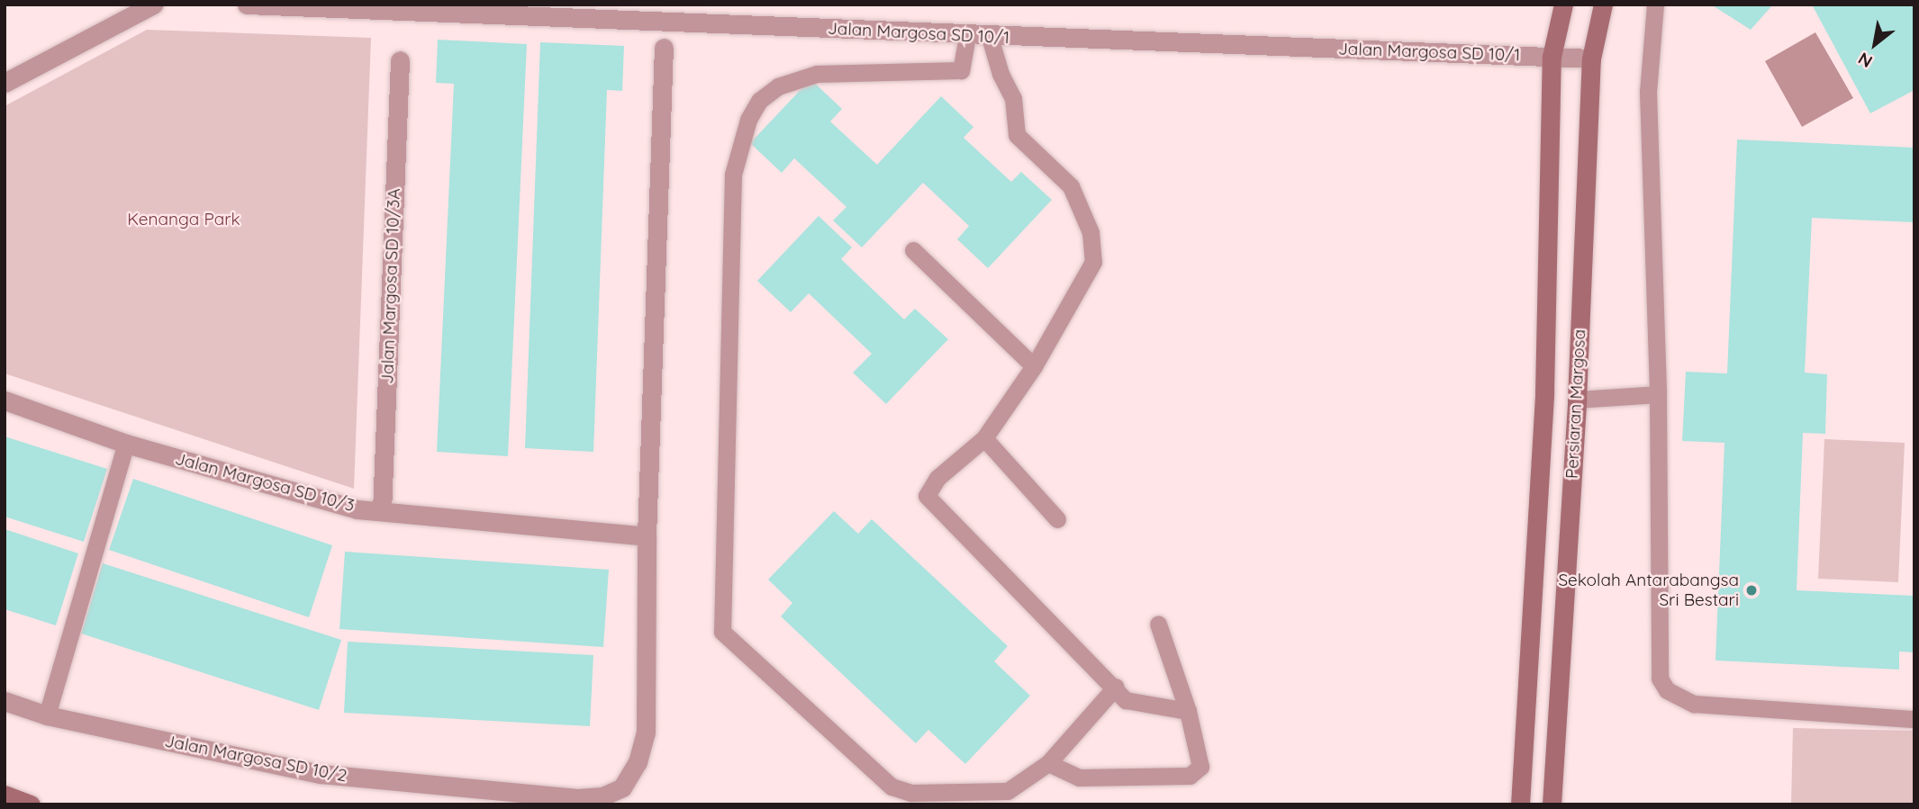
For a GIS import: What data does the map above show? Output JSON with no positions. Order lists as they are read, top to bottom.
{
  "streets": {
    "street": [
      "Jalan Margosa SD 10/1",
      "Jalan Margosa SD 10/3A",
      "Persiaran Margosa",
      "Jalan Margosa SD 10/3",
      "Jalan Margosa SD 10/2"
    ]
  },
  "crossings": [
    ["Jalan Margosa SD 10/1", "Persiaran Margosa"],
    ["Jalan Margosa SD 10/3A", "Jalan Margosa SD 10/3"],
    ["Jalan Margosa SD 10/3", "Jalan Margosa SD 10/2"]
  ],
  "parks": ["Kenanga Park"],
  "places": ["Sekolah Antarabangsa Sri Bestari"],
  "north": "bottom left"
}
